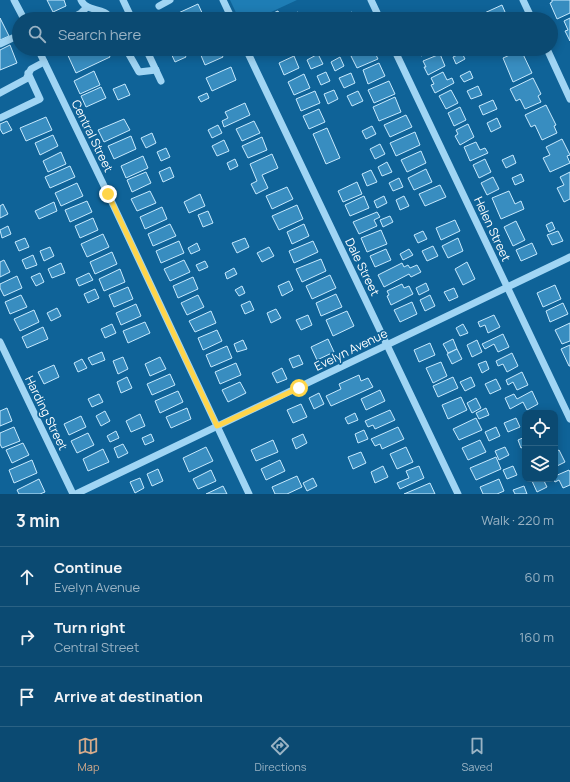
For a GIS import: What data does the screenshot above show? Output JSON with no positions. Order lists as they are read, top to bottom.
{
  "streets": {
    "street": [
      "Central Street",
      "Helen Street",
      "Dale Street",
      "Evelyn Avenue",
      "Harding Street"
    ]
  },
  "crossings": [
    ["Central Street", "Evelyn Avenue"],
    ["Helen Street", "Evelyn Avenue"],
    ["Dale Street", "Evelyn Avenue"]
  ],
  "page": {
    "search": "Search here",
    "heading": ["3 min", "Walk · 220 m"],
    "list": [
      ["Continue", "Evelyn Avenue", "60 m"],
      ["Turn right", "Central Street", "160 m"],
      "Arrive at destination"
    ],
    "nav": ["Map", "Directions", "Saved"]
  }
}
